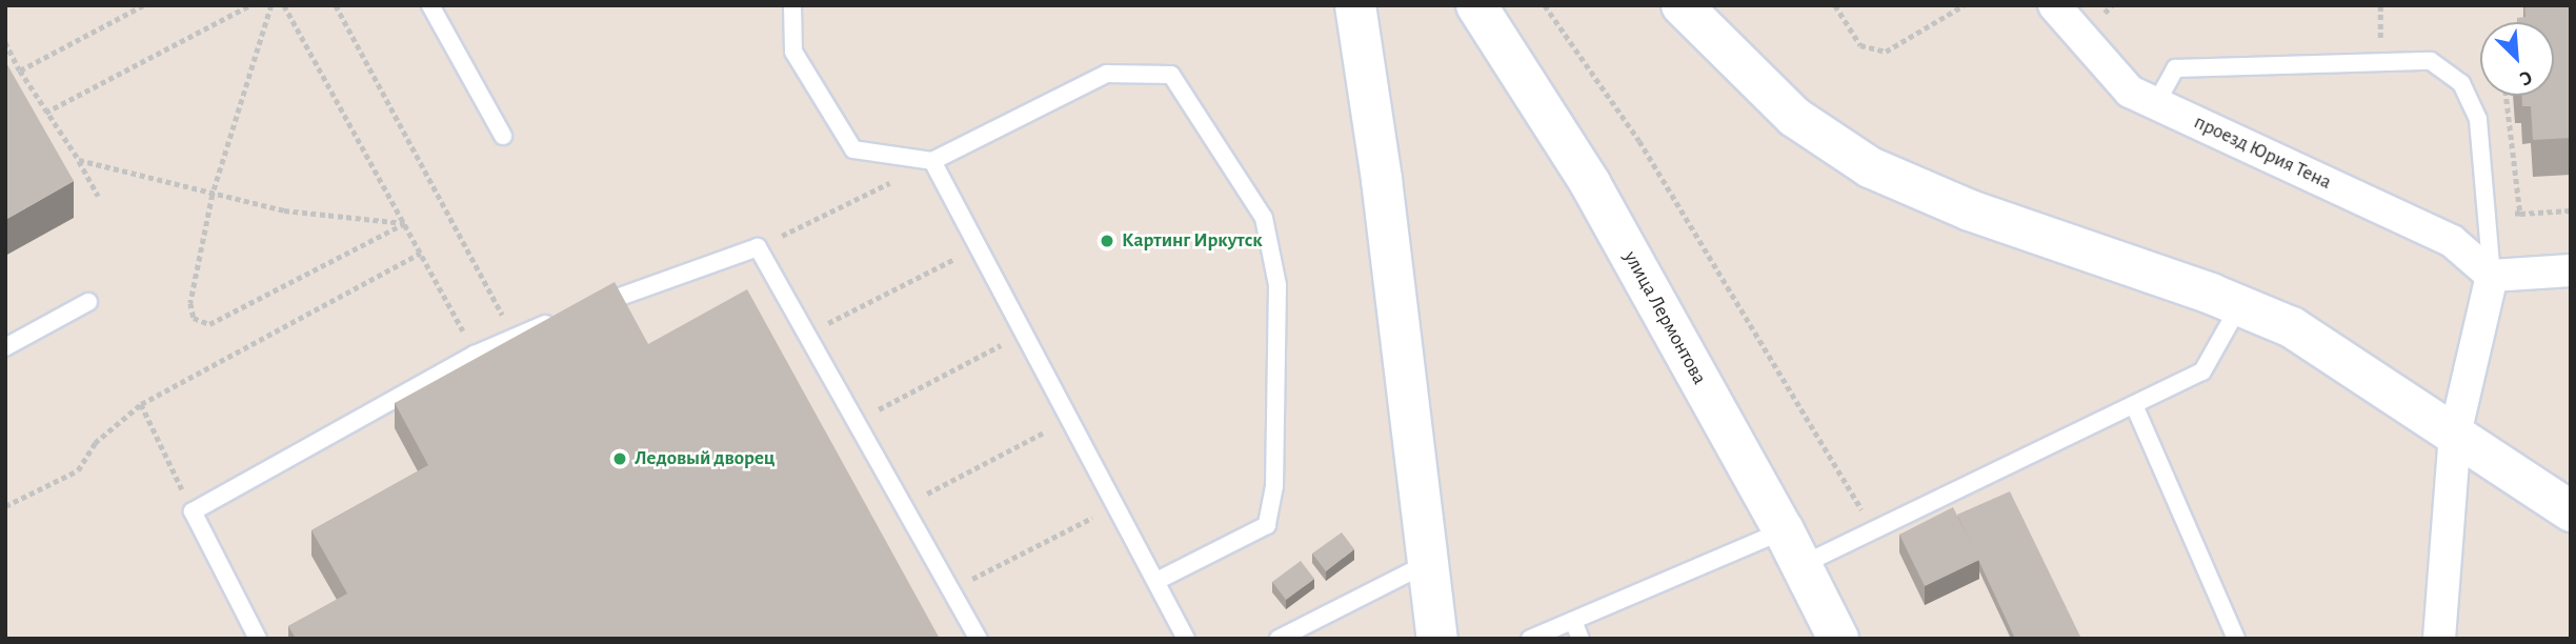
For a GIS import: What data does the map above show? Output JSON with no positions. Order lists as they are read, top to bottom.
{
  "streets": {
    "main road": ["улица Лермонтова"],
    "street": ["проезд Юрия Тена"]
  },
  "places": ["Картинг Иркутск", "Ледовый дворец"],
  "north": "bottom right"
}
